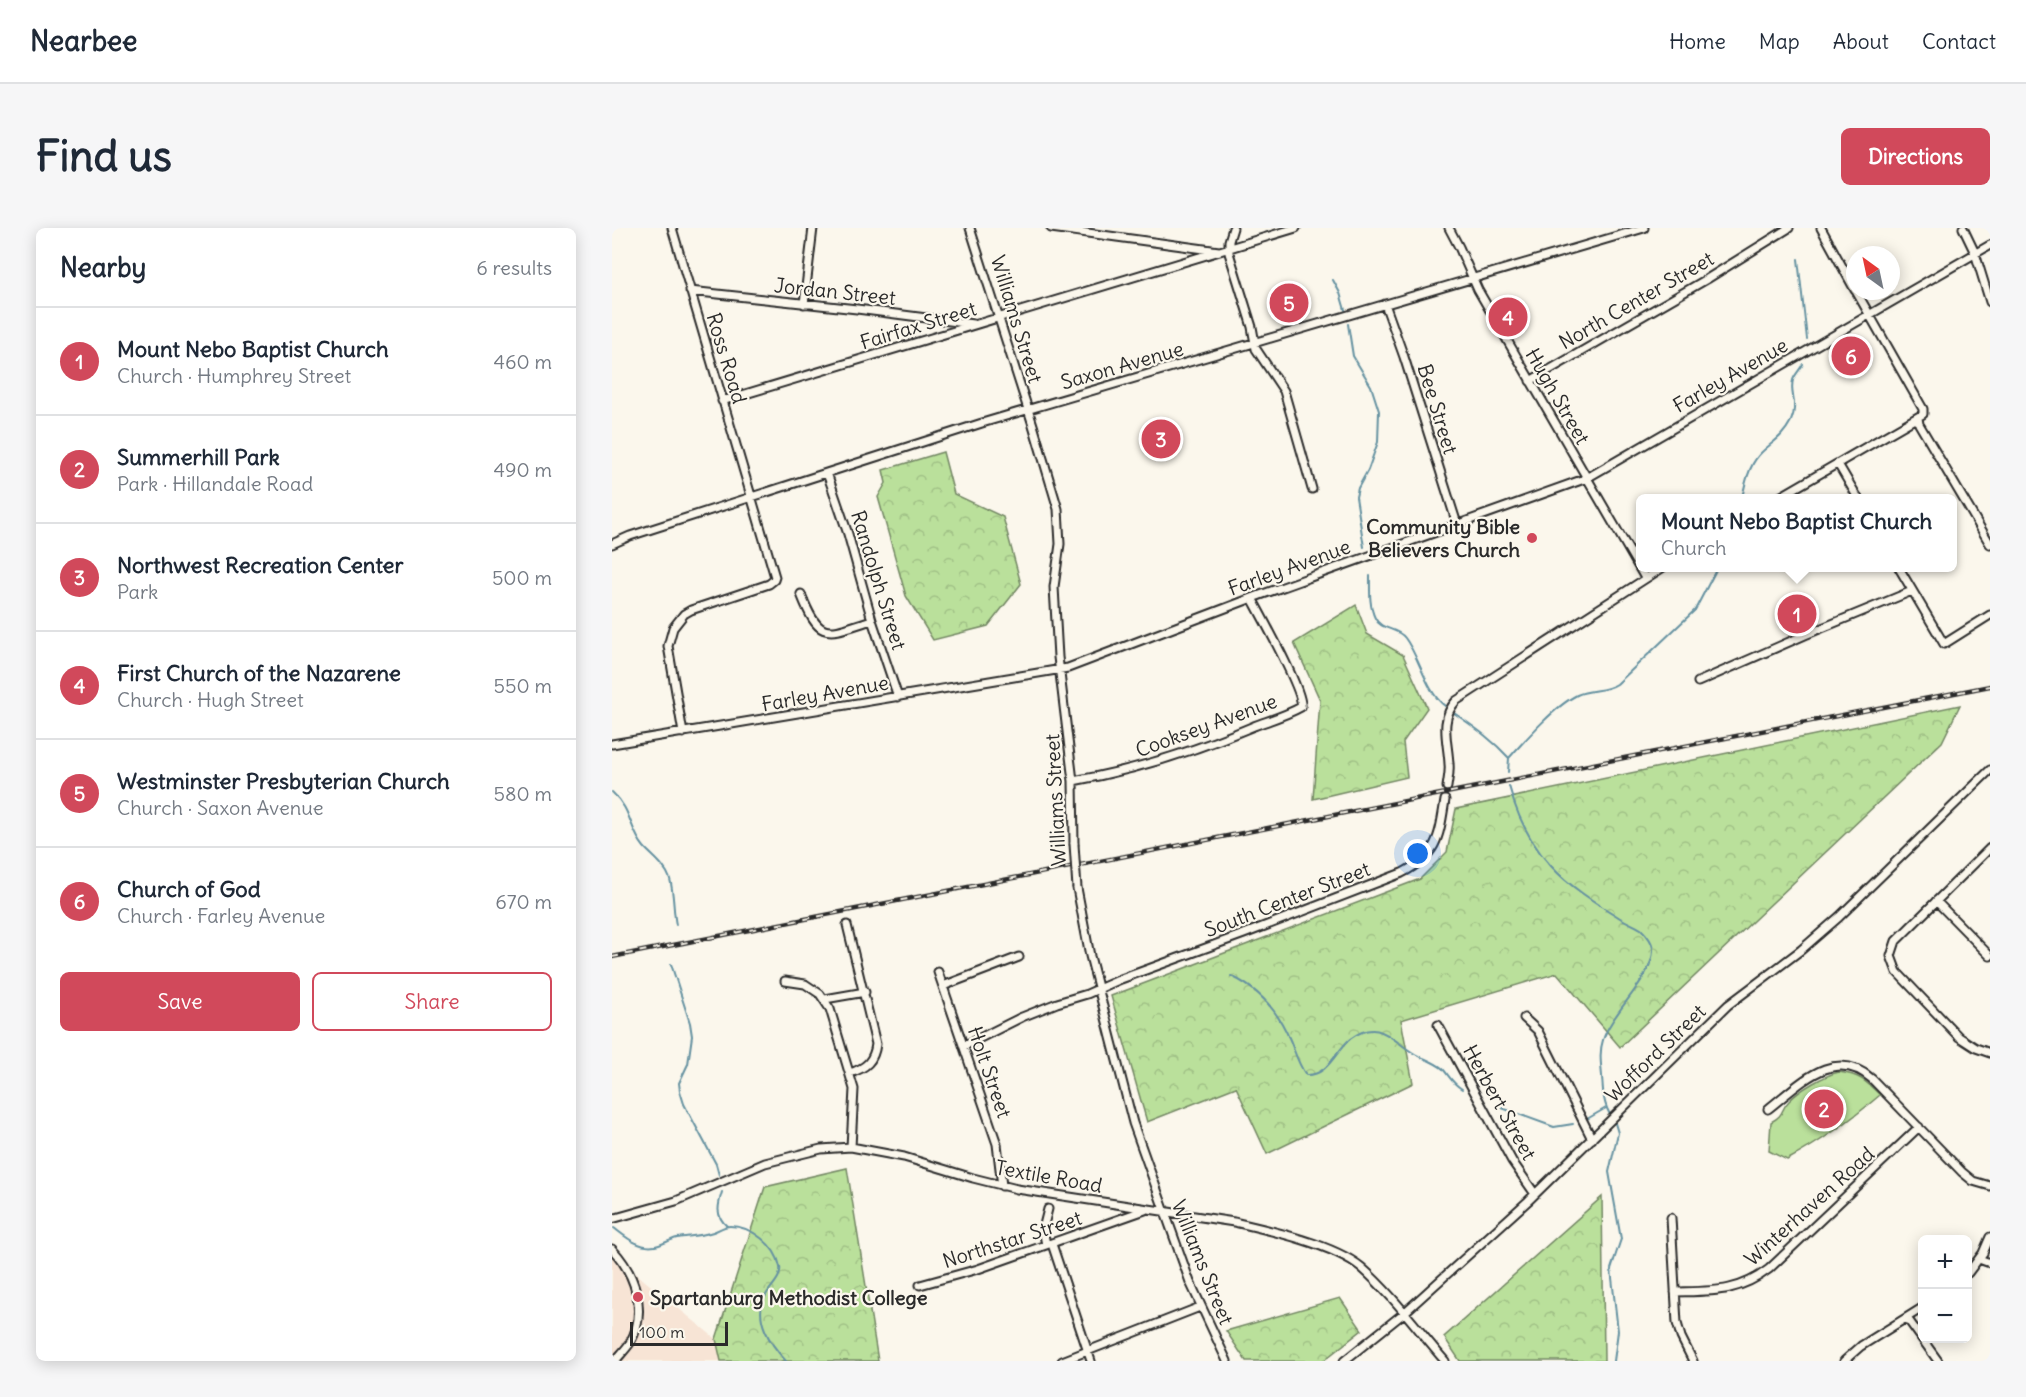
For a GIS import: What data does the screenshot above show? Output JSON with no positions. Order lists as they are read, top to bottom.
{
  "streets": {
    "street": [
      "Jordan Street",
      "North Center Street",
      "Williams Street",
      "Fairfax Street",
      "Ross Road",
      "Saxon Avenue",
      "Farley Avenue",
      "Hugh Street",
      "Bee Street",
      "Randolph Street",
      "Cooksey Avenue",
      "South Center Street",
      "Wofford Street",
      "Holt Street",
      "Herbert Street",
      "Textile Road",
      "Winterhaven Road",
      "Northstar Street"
    ]
  },
  "crossings": [
    ["Jordan Street", "Fairfax Street"],
    ["Jordan Street", "Ross Road"],
    ["North Center Street", "Hugh Street"],
    ["Williams Street", "Fairfax Street"],
    ["Williams Street", "Saxon Avenue"],
    ["Williams Street", "Farley Avenue"],
    ["Williams Street", "Cooksey Avenue"],
    ["Williams Street", "South Center Street"],
    ["Williams Street", "Textile Road"],
    ["Fairfax Street", "Ross Road"],
    ["Ross Road", "Saxon Avenue"],
    ["Ross Road", "Farley Avenue"],
    ["Saxon Avenue", "Hugh Street"],
    ["Saxon Avenue", "Bee Street"],
    ["Saxon Avenue", "Randolph Street"],
    ["Farley Avenue", "Hugh Street"],
    ["Farley Avenue", "Bee Street"],
    ["Farley Avenue", "Randolph Street"],
    ["Farley Avenue", "Cooksey Avenue"],
    ["South Center Street", "Holt Street"],
    ["Wofford Street", "Herbert Street"],
    ["Wofford Street", "Textile Road"],
    ["Holt Street", "Textile Road"],
    ["Textile Road", "Northstar Street"]
  ],
  "places": ["Community Bible Believers Church", "Spartanburg Methodist College"],
  "scale_bar": "100 m",
  "north": "top left",
  "page": {
    "header": "Nearbee",
    "nav": [
      "Home",
      "Map",
      "About",
      "Contact"
    ],
    "buttons": [
      "Directions",
      ["Save", "Share"]
    ],
    "title": "Find us",
    "heading": ["Nearby", "6 results"],
    "pins": [
      "5",
      "4",
      "6",
      "3",
      "1",
      "2"
    ],
    "list": [
      {
        "mark": "1",
        "name": "Mount Nebo Baptist Church",
        "note": "Church · Humphrey Street",
        "value": "460 m"
      },
      {
        "mark": "2",
        "name": "Summerhill Park",
        "note": "Park · Hillandale Road",
        "value": "490 m"
      },
      {
        "mark": "3",
        "name": "Northwest Recreation Center",
        "note": "Park",
        "value": "500 m"
      },
      {
        "mark": "4",
        "name": "First Church of the Nazarene",
        "note": "Church · Hugh Street",
        "value": "550 m"
      },
      {
        "mark": "5",
        "name": "Westminster Presbyterian Church",
        "note": "Church · Saxon Avenue",
        "value": "580 m"
      },
      {
        "mark": "6",
        "name": "Church of God",
        "note": "Church · Farley Avenue",
        "value": "670 m"
      }
    ],
    "popup": ["Mount Nebo Baptist Church", "Church"],
    "map_buttons": ["+", "−"],
    "scale": "100 m"
  }
}
